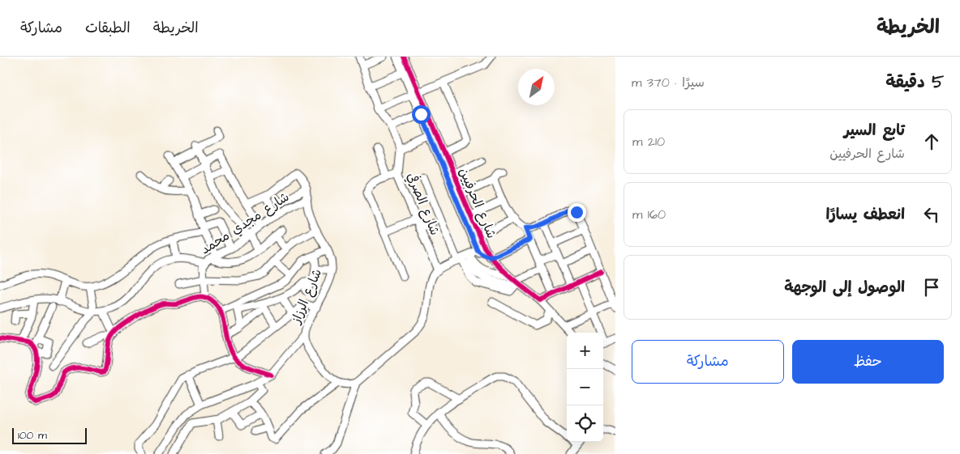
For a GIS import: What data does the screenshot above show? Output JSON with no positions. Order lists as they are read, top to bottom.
{
  "streets": {
    "street": [
      "شارع الحرفيين",
      "شارع الصرفي",
      "شارع مجدي محمد",
      "شارع الرزاز"
    ]
  },
  "crossings": [
    ["شارع مجدي محمد", "شارع الرزاز"]
  ],
  "scale_bar": "100 m",
  "north": "top right",
  "page": {
    "header": "الخريطة",
    "nav": ["الخريطة", "الطبقات", "مشاركة"],
    "heading": ["5 دقيقة", "سيرًا · 370 m"],
    "list": [
      ["تابع السير", "شارع الحرفيين", "210 m"],
      ["انعطف يسارًا", "160 m"],
      "الوصول إلى الوجهة"
    ],
    "buttons": ["حفظ", "مشاركة"],
    "map_buttons": ["+", "−"],
    "scale": "100 m"
  }
}
